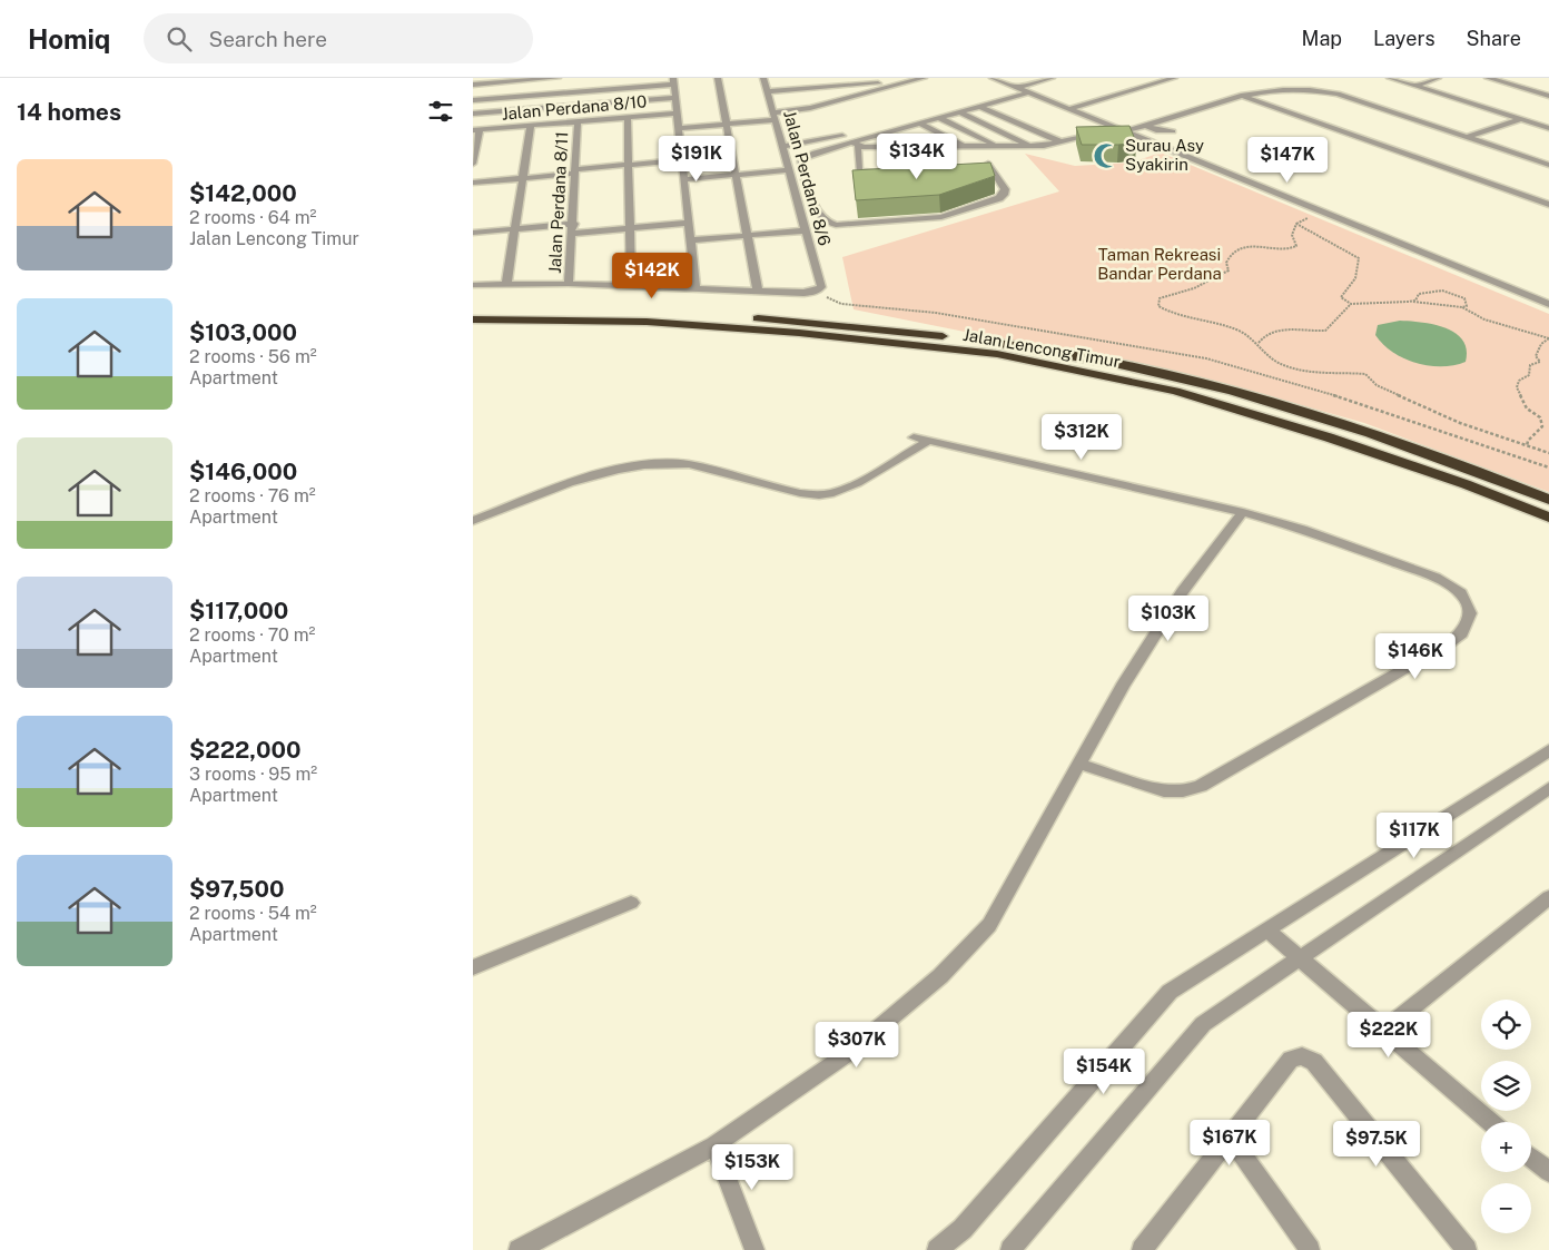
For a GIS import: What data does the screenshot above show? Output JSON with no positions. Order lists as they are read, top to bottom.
{
  "streets": {
    "highway": ["Jalan Lencong Timur"],
    "street": ["Jalan Perdana 8/10", "Jalan Perdana 8/6", "Jalan Perdana 8/11"]
  },
  "crossings": [
    ["Jalan Perdana 8/10", "Jalan Perdana 8/11"]
  ],
  "parks": ["Taman Rekreasi Bandar Perdana"],
  "places": {
    "mosque": ["Surau Asy Syakirin"]
  },
  "page": {
    "header": "Homiq",
    "search": "Search here",
    "nav": ["Map", "Layers", "Share"],
    "heading": "14 homes",
    "price": [
      "$134K",
      "$191K",
      "$147K",
      "$142K",
      "$312K",
      "$103K",
      "$146K",
      "$117K",
      "$222K",
      "$307K",
      "$154K",
      "$167K",
      "$97.5K",
      "$153K"
    ],
    "list": [
      {
        "name": "$142,000",
        "note": "2 rooms · 64 m² · Jalan Lencong Timur"
      },
      {
        "name": "$103,000",
        "note": "2 rooms · 56 m² · Apartment"
      },
      {
        "name": "$146,000",
        "note": "2 rooms · 76 m² · Apartment"
      },
      {
        "name": "$117,000",
        "note": "2 rooms · 70 m² · Apartment"
      },
      {
        "name": "$222,000",
        "note": "3 rooms · 95 m² · Apartment"
      },
      {
        "name": "$97,500",
        "note": "2 rooms · 54 m² · Apartment"
      }
    ],
    "map_buttons": ["+", "−"]
  }
}
